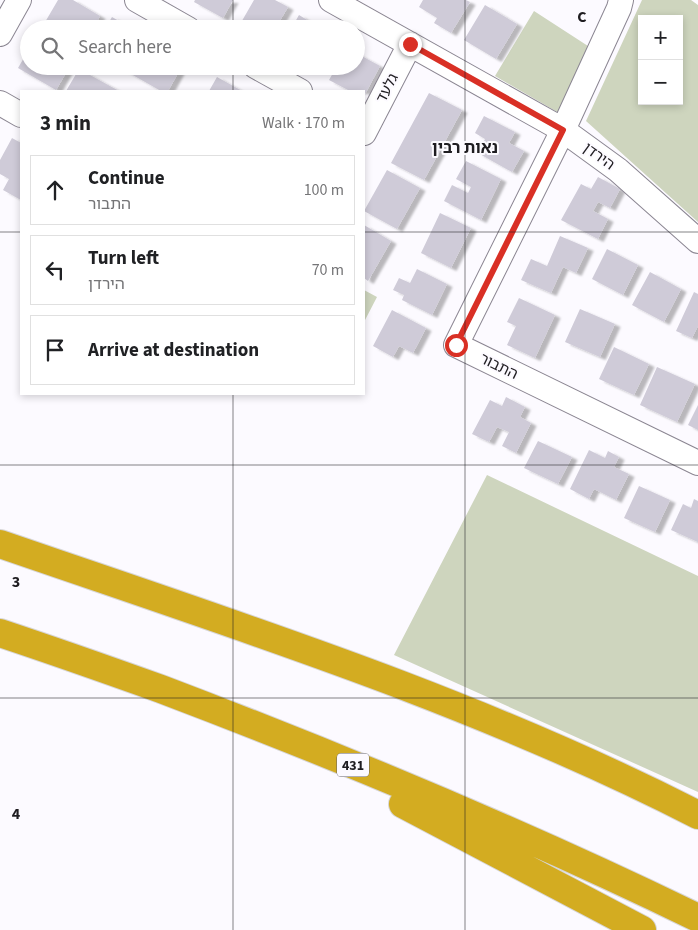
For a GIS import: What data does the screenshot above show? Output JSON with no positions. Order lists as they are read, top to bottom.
{
  "streets": {
    "highway": ["431"],
    "street": ["גלעד", "הירדן", "התבור"]
  },
  "crossings": [
    ["גלעד", "הירדן"],
    ["הירדן", "התבור"]
  ],
  "districts": ["נאות רבין"],
  "page": {
    "map_buttons": ["+", "−"],
    "search": "Search here",
    "heading": ["3 min", "Walk · 170 m"],
    "list": [
      ["Continue", "התבור", "100 m"],
      ["Turn left", "הירדן", "70 m"],
      "Arrive at destination"
    ]
  },
  "grid": {
    "columns": ["C"],
    "rows": ["3", "4"]
  }
}
